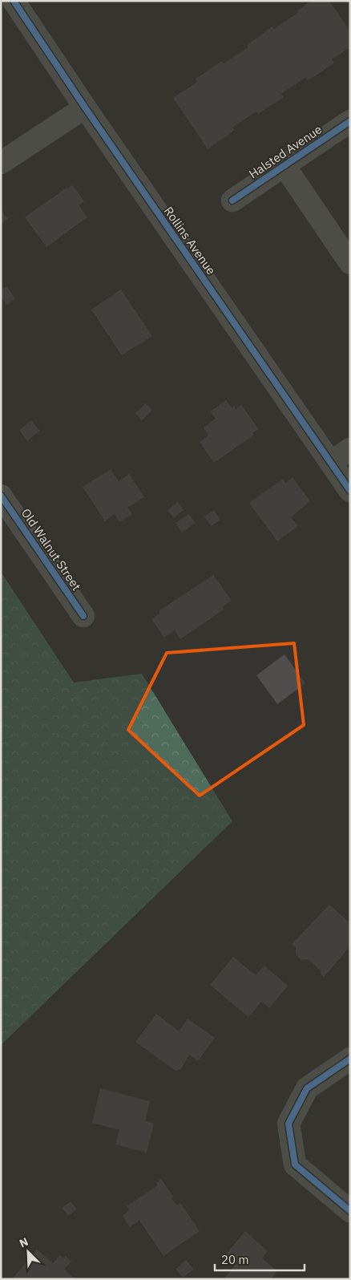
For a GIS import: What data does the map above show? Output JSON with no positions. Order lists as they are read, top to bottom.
{
  "streets": {
    "street": ["Halsted Avenue", "Rollins Avenue", "Old Walnut Street"]
  },
  "scale_bar": "20 m",
  "north": "top left"
}
